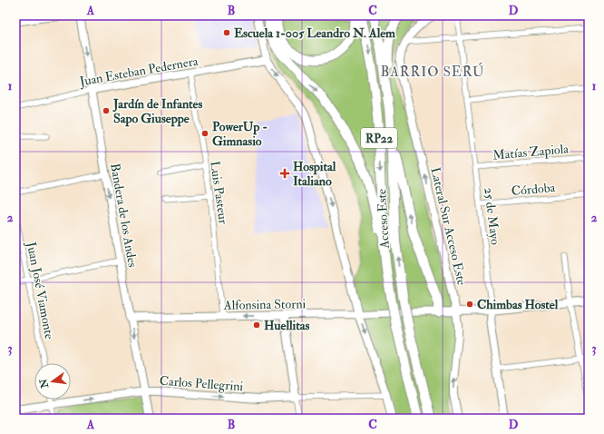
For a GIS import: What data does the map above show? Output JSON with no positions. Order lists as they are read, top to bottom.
{
  "streets": {
    "highway": ["RP22", "Acceso Este"],
    "street": [
      "Juan Esteban Pedernera",
      "Matías Zapiola",
      "Córdoba",
      "Luis Pasteur",
      "Bandera de los Andes",
      "25 de Mayo",
      "Lateral Sur Acceso Este",
      "Juan José Viamonte",
      "Alfonsina Storni",
      "Carlos Pellegrini"
    ]
  },
  "crossings": [
    ["Juan Esteban Pedernera", "Luis Pasteur"],
    ["Juan Esteban Pedernera", "Bandera de los Andes"],
    ["Matías Zapiola", "25 de Mayo"],
    ["Córdoba", "25 de Mayo"],
    ["Luis Pasteur", "Alfonsina Storni"],
    ["Bandera de los Andes", "Alfonsina Storni"],
    ["Bandera de los Andes", "Carlos Pellegrini"],
    ["25 de Mayo", "Alfonsina Storni"],
    ["Lateral Sur Acceso Este", "Alfonsina Storni"]
  ],
  "one_way": ["Bandera de los Andes", "Lateral Sur Acceso Este", "Carlos Pellegrini"],
  "districts": ["BARRIO SERÚ"],
  "places": {
    "other": [
      "Escuela 1-005 Leandro N. Alem",
      "Jardín de Infantes Sapo Giuseppe",
      "PowerUp - Gimnasio",
      "Chimbas Hostel",
      "Huellitas"
    ],
    "health": ["Hospital Italiano"]
  },
  "north": "left",
  "grid": {
    "columns": [
      "A",
      "B",
      "C",
      "D"
    ],
    "rows": ["1", "2", "3"]
  }
}
